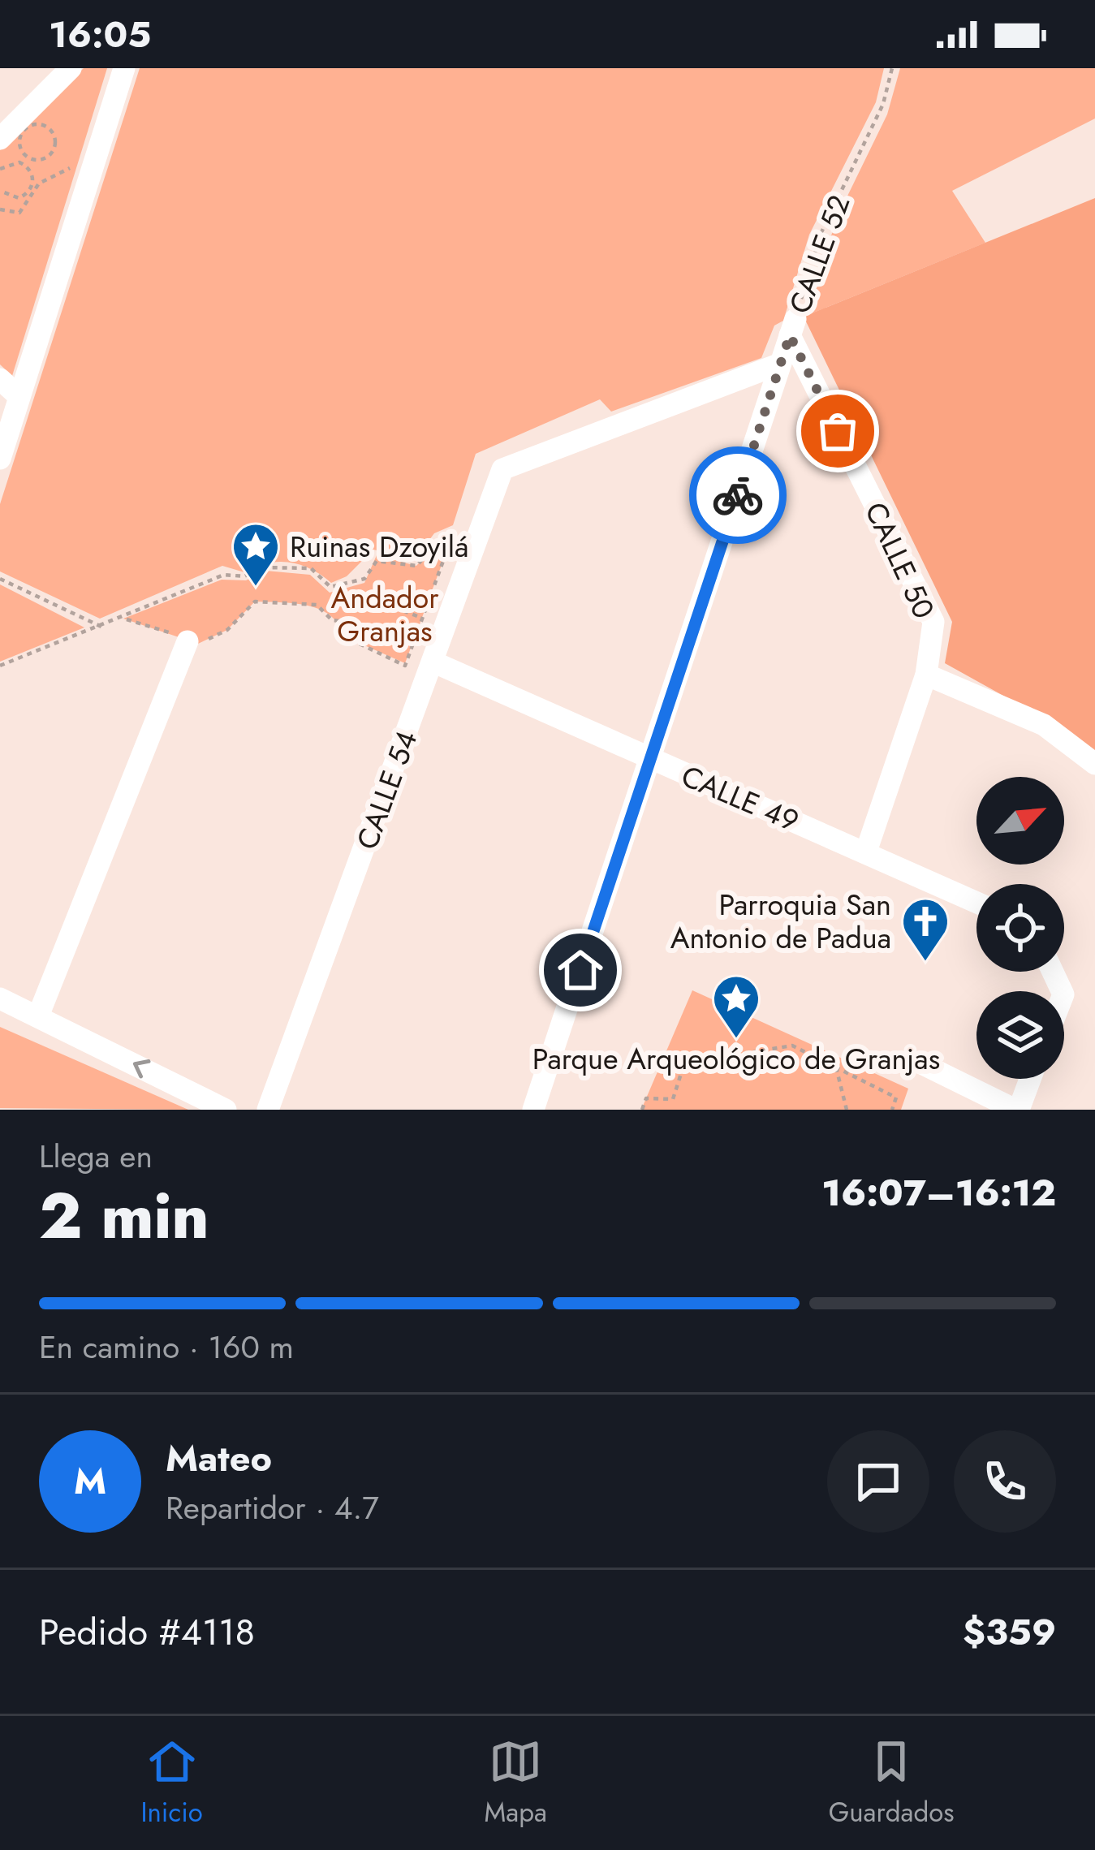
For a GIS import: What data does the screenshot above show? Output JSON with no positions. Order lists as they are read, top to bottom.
{
  "streets": {
    "street": [
      "CALLE 52",
      "CALLE 50",
      "CALLE 54",
      "CALLE 49"
    ]
  },
  "crossings": [
    ["CALLE 52", "CALLE 50"],
    ["CALLE 52", "CALLE 54"],
    ["CALLE 52", "CALLE 49"],
    ["CALLE 50", "CALLE 49"],
    ["CALLE 54", "CALLE 49"]
  ],
  "parks": ["Andador Granjas"],
  "places": {
    "place": ["Ruinas Dzoyilá", "Parque Arqueológico de Granjas"],
    "church": ["Parroquia San Antonio de Padua"]
  },
  "north": "top right",
  "page": {
    "status": "16:05",
    "heading": ["2 min", "Llega en", "16:07–16:12"],
    "panel": [
      "Mateo",
      "Repartidor · 4.7",
      "Pedido #4118",
      "$359"
    ],
    "bar": "En camino · 160 m",
    "round": "M",
    "tabs": ["Inicio", "Mapa", "Guardados"]
  }
}
